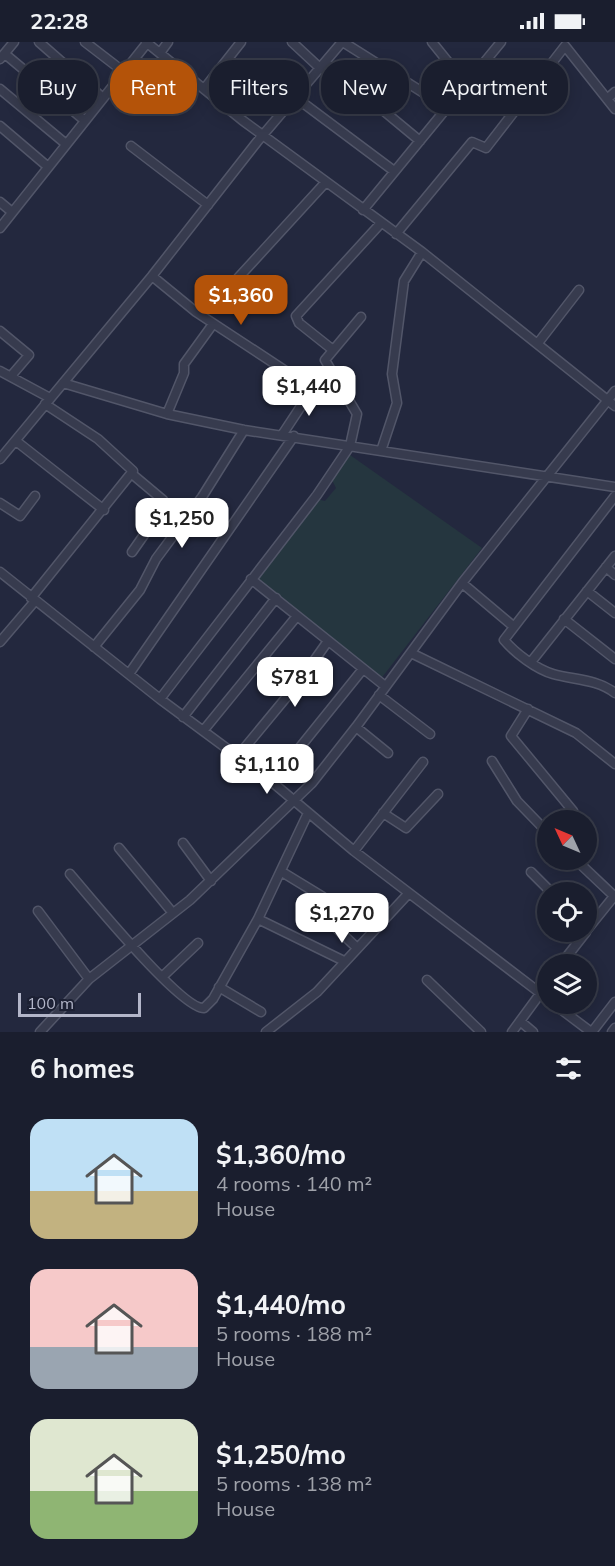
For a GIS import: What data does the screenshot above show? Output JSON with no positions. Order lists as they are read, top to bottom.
{
  "scale_bar": "100 m",
  "north": "top left",
  "page": {
    "status": "22:28",
    "chip": [
      "Buy",
      "Rent",
      "Filters",
      "New",
      "Apartment"
    ],
    "price": [
      "$1,360",
      "$1,440",
      "$1,250",
      "$781",
      "$1,110",
      "$1,270"
    ],
    "scale": "100 m",
    "heading": "6 homes",
    "list": [
      {
        "name": "$1,360/mo",
        "note": "4 rooms · 140 m² · House"
      },
      {
        "name": "$1,440/mo",
        "note": "5 rooms · 188 m² · House"
      },
      {
        "name": "$1,250/mo",
        "note": "5 rooms · 138 m² · House"
      }
    ]
  }
}
